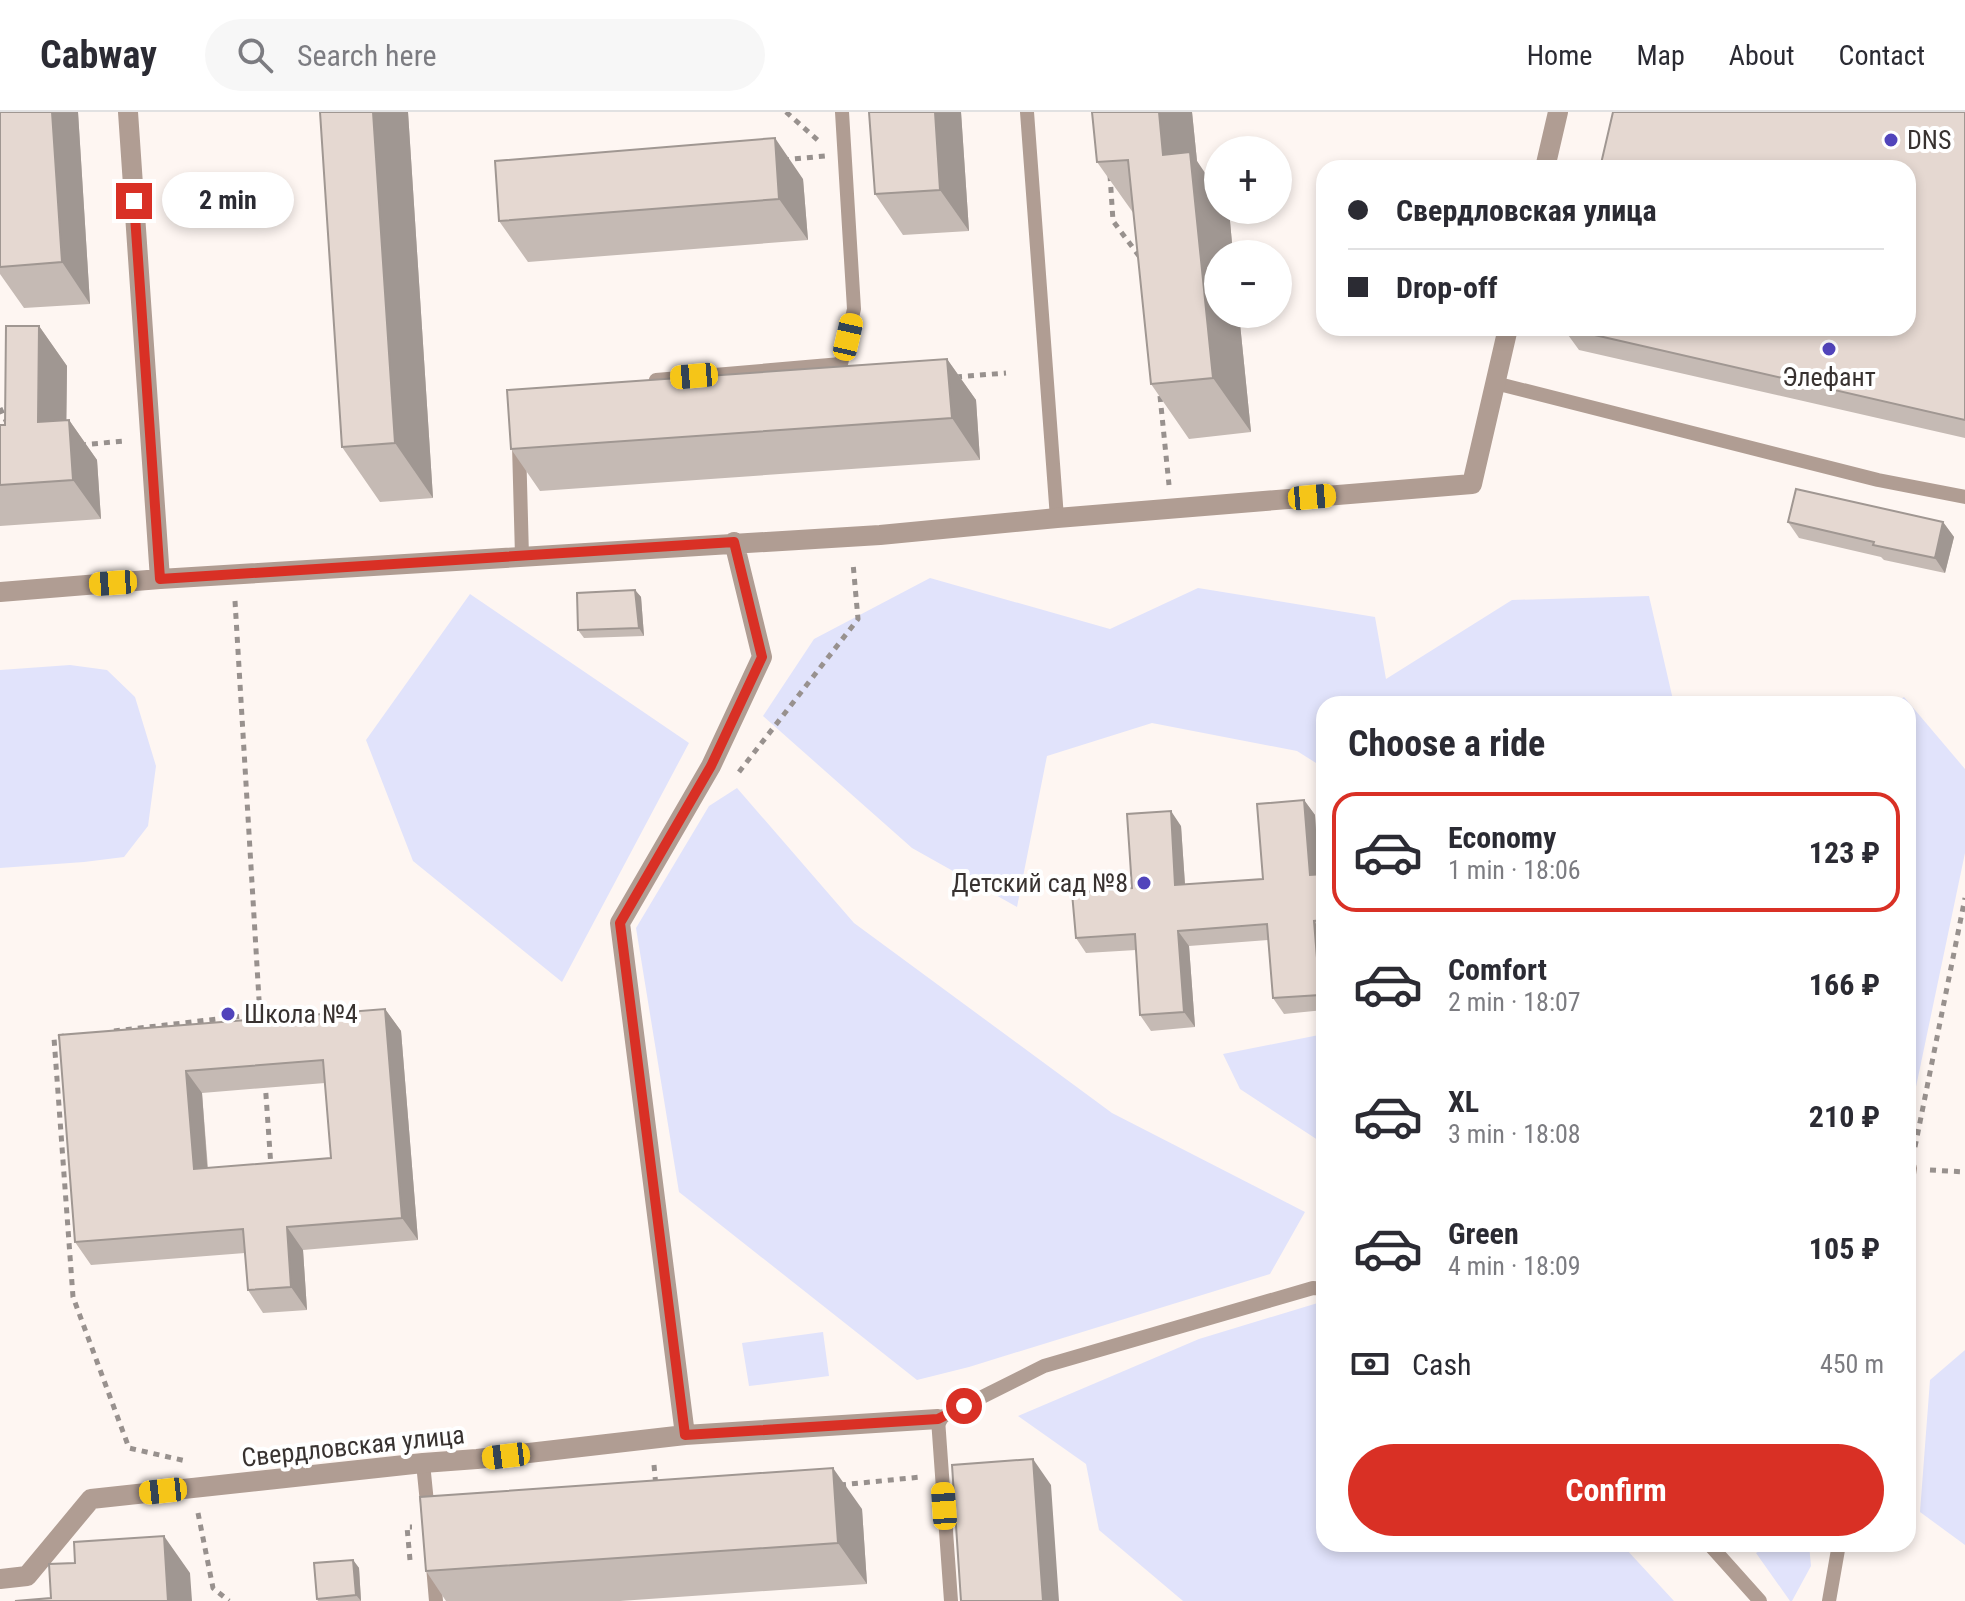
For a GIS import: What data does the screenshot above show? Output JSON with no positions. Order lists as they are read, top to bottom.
{
  "streets": {
    "street": ["Свердловская улица"]
  },
  "places": [
    "DNS",
    "Элефант",
    "Детский сад №8",
    "Школа №4"
  ],
  "page": {
    "header": "Cabway",
    "search": "Search here",
    "nav": [
      "Home",
      "Map",
      "About",
      "Contact"
    ],
    "map_buttons": ["+", "−"],
    "banner": ["Свердловская улица", "Drop-off"],
    "bubble": "2 min",
    "heading": "Choose a ride",
    "list": [
      {
        "name": "Economy",
        "note": "1 min · 18:06",
        "value": "123 ₽"
      },
      {
        "name": "Comfort",
        "note": "2 min · 18:07",
        "value": "166 ₽"
      },
      {
        "name": "XL",
        "note": "3 min · 18:08",
        "value": "210 ₽"
      },
      {
        "name": "Green",
        "note": "4 min · 18:09",
        "value": "105 ₽"
      }
    ],
    "pay": ["Cash", "450 m"],
    "buttons": "Confirm"
  }
}
